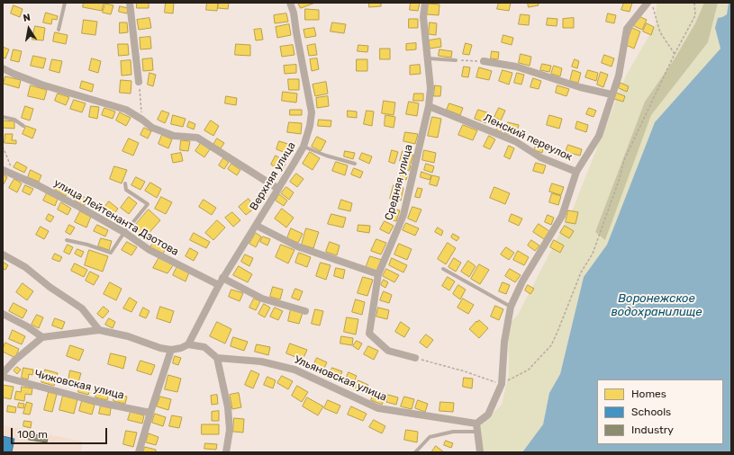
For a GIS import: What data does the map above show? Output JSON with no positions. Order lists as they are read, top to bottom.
{
  "streets": {
    "street": [
      "Ленский переулок",
      "Верхняя улица",
      "Средняя улица",
      "улица Лейтенанта Дзотова",
      "Ульяновская улица",
      "Чижовская улица"
    ]
  },
  "crossings": [
    ["Ленский переулок", "Средняя улица"],
    ["Верхняя улица", "улица Лейтенанта Дзотова"]
  ],
  "water": ["Воронежское водохранилище"],
  "legend": ["Homes", "Schools", "Industry"],
  "scale_bar": "100 m",
  "north": "top"
}
